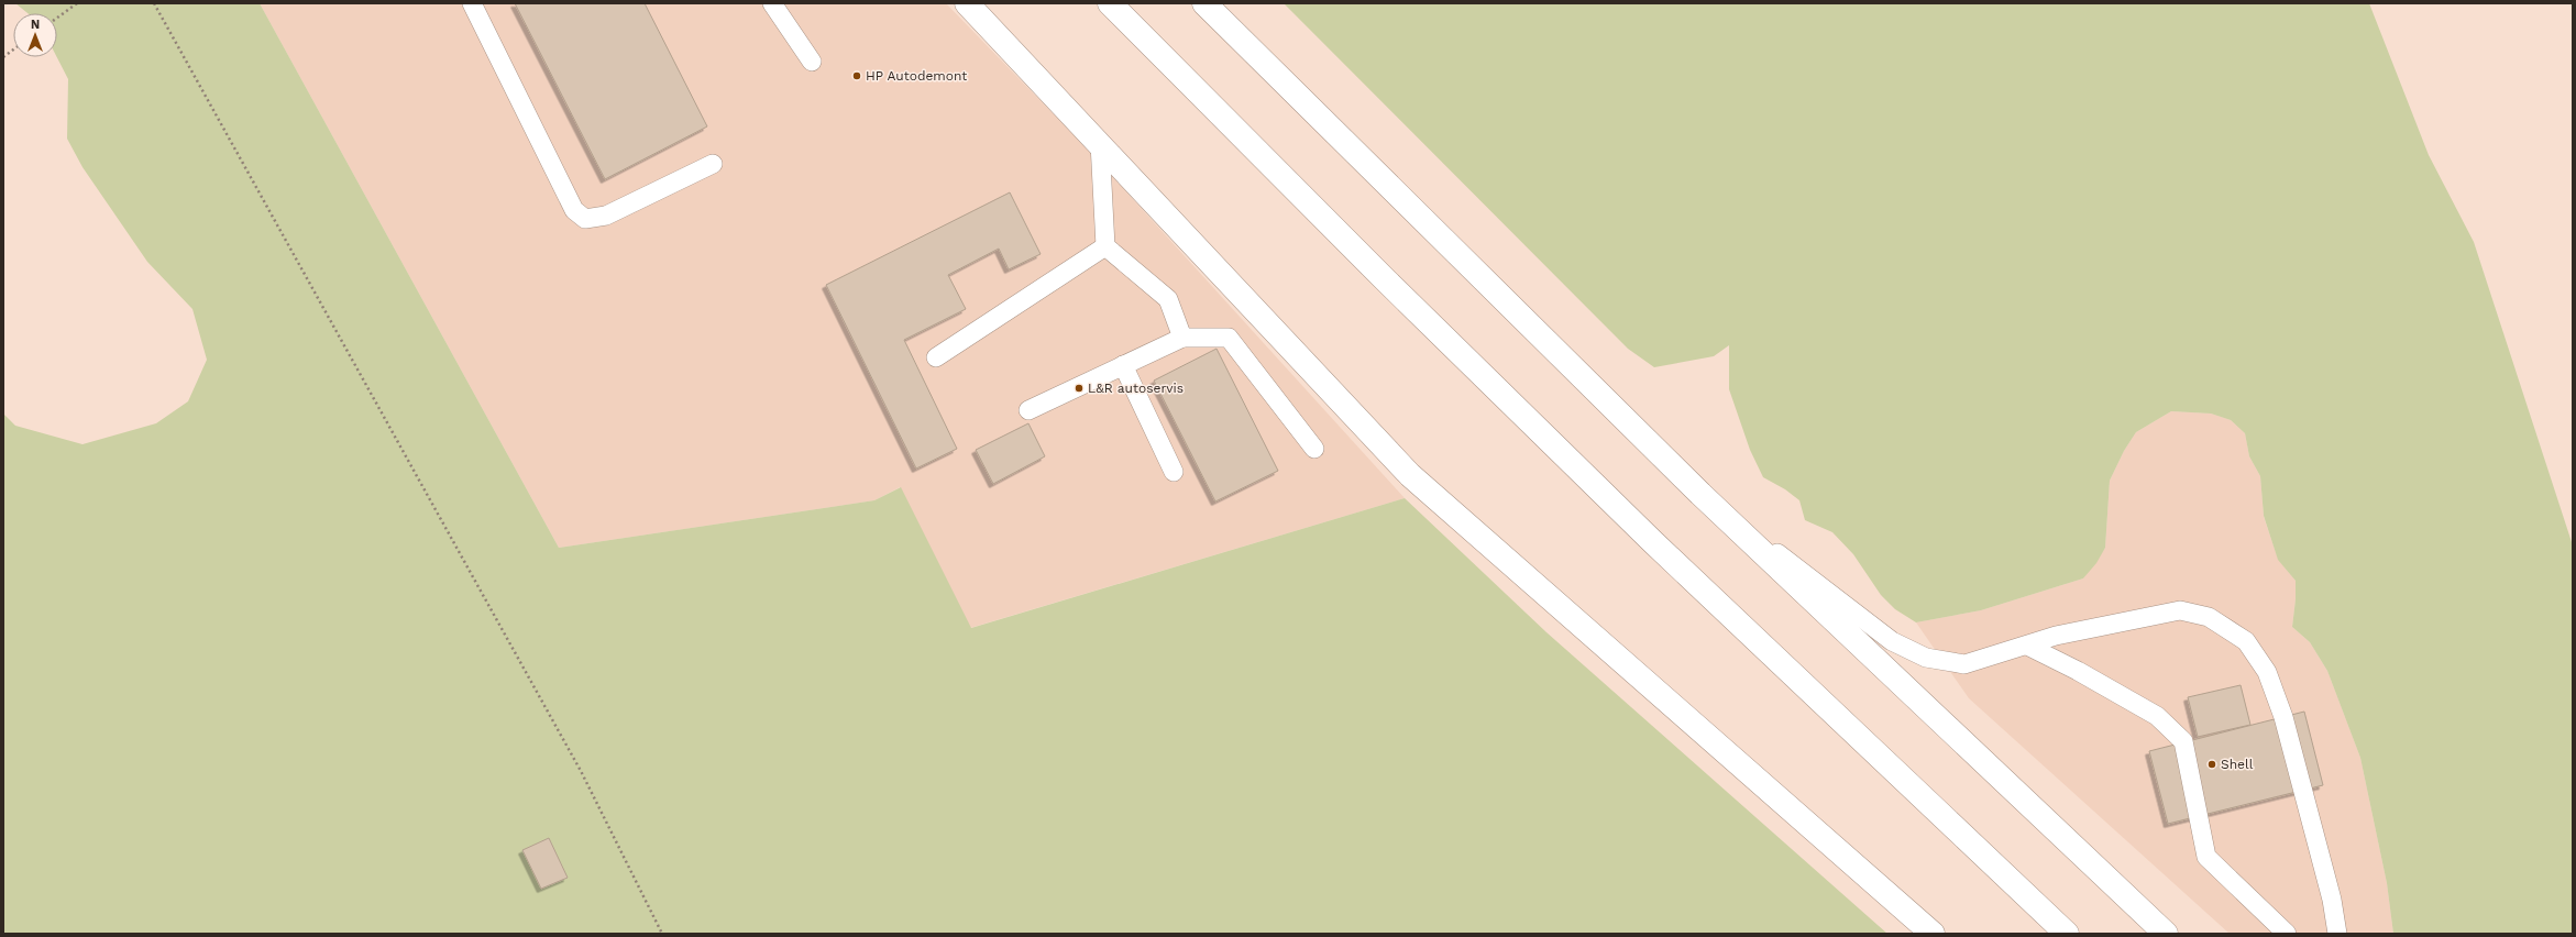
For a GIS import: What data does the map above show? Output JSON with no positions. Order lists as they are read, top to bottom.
{
  "places": ["HP Autodemont", "L&R autoservis", "Shell"],
  "north": "top"
}
